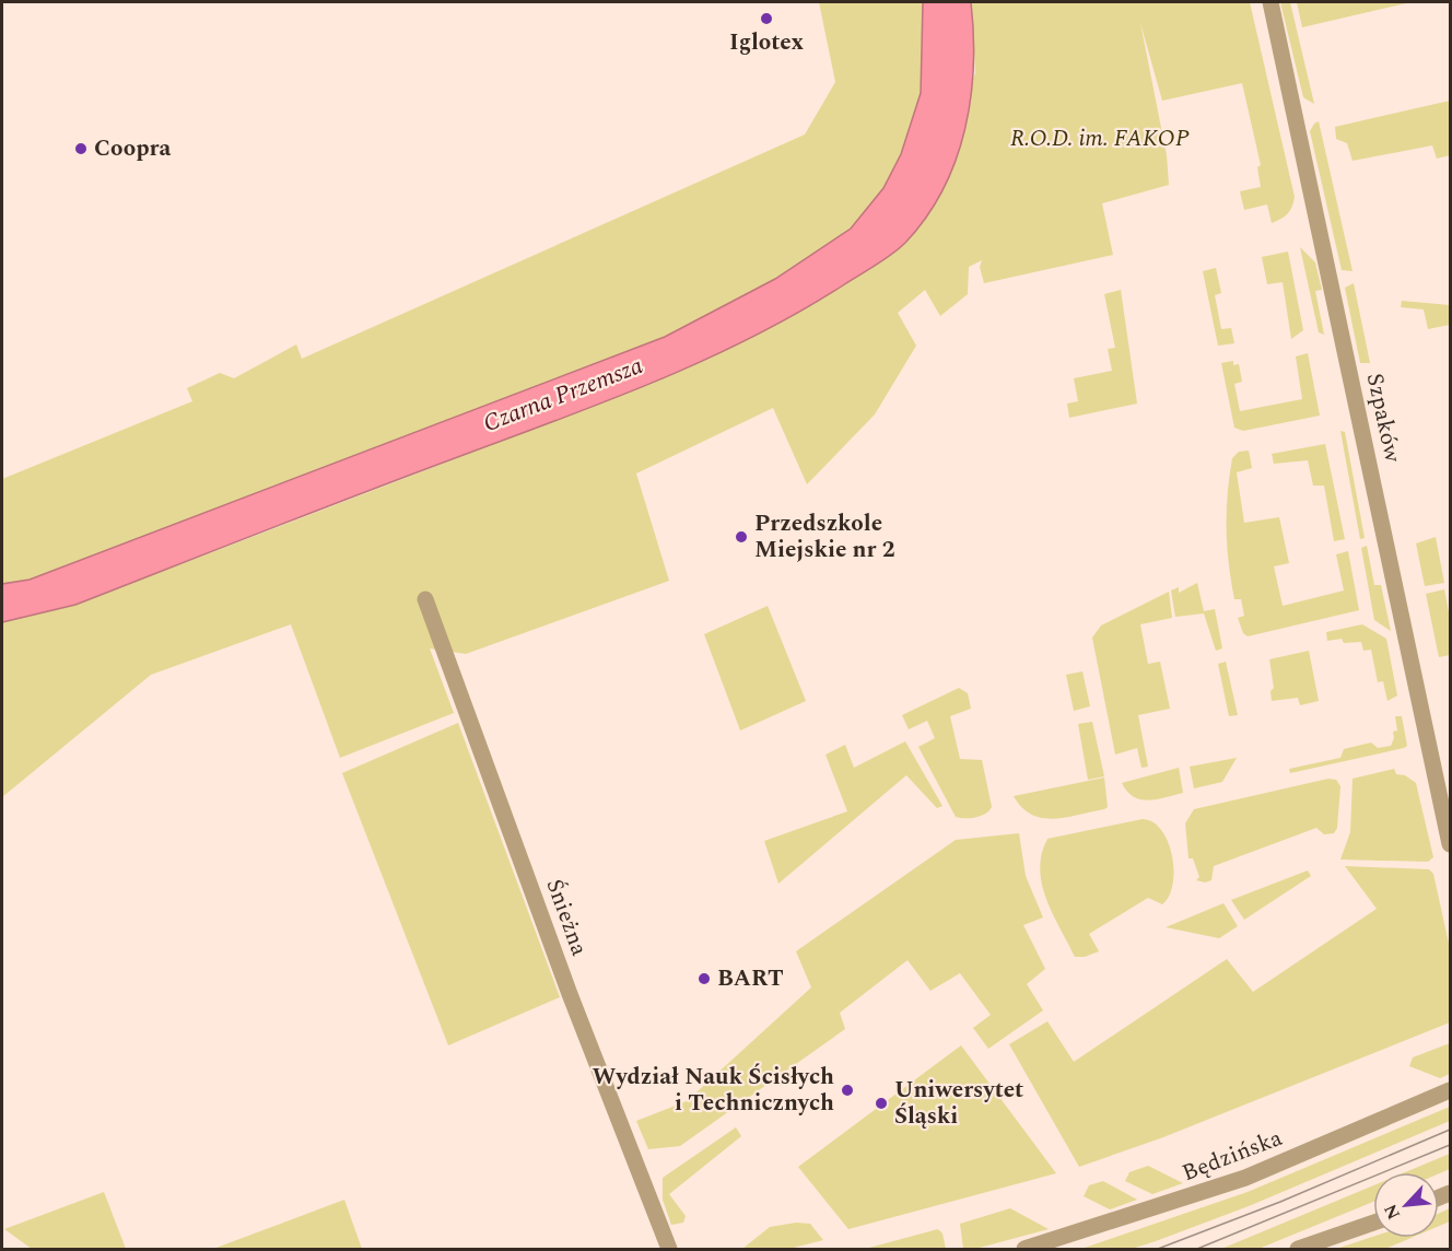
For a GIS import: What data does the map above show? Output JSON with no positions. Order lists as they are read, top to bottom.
{
  "streets": {
    "street": ["Szpaków", "Śnieżna", "Będzińska"]
  },
  "water": ["Czarna Przemsza"],
  "parks": ["R.O.D. im. FAKOP"],
  "places": [
    "Iglotex",
    "Coopra",
    "Przedszkole Miejskie nr 2",
    "BART",
    "Wydział Nauk Ścisłych i Technicznych",
    "Uniwersytet Śląski"
  ],
  "north": "bottom left"
}
